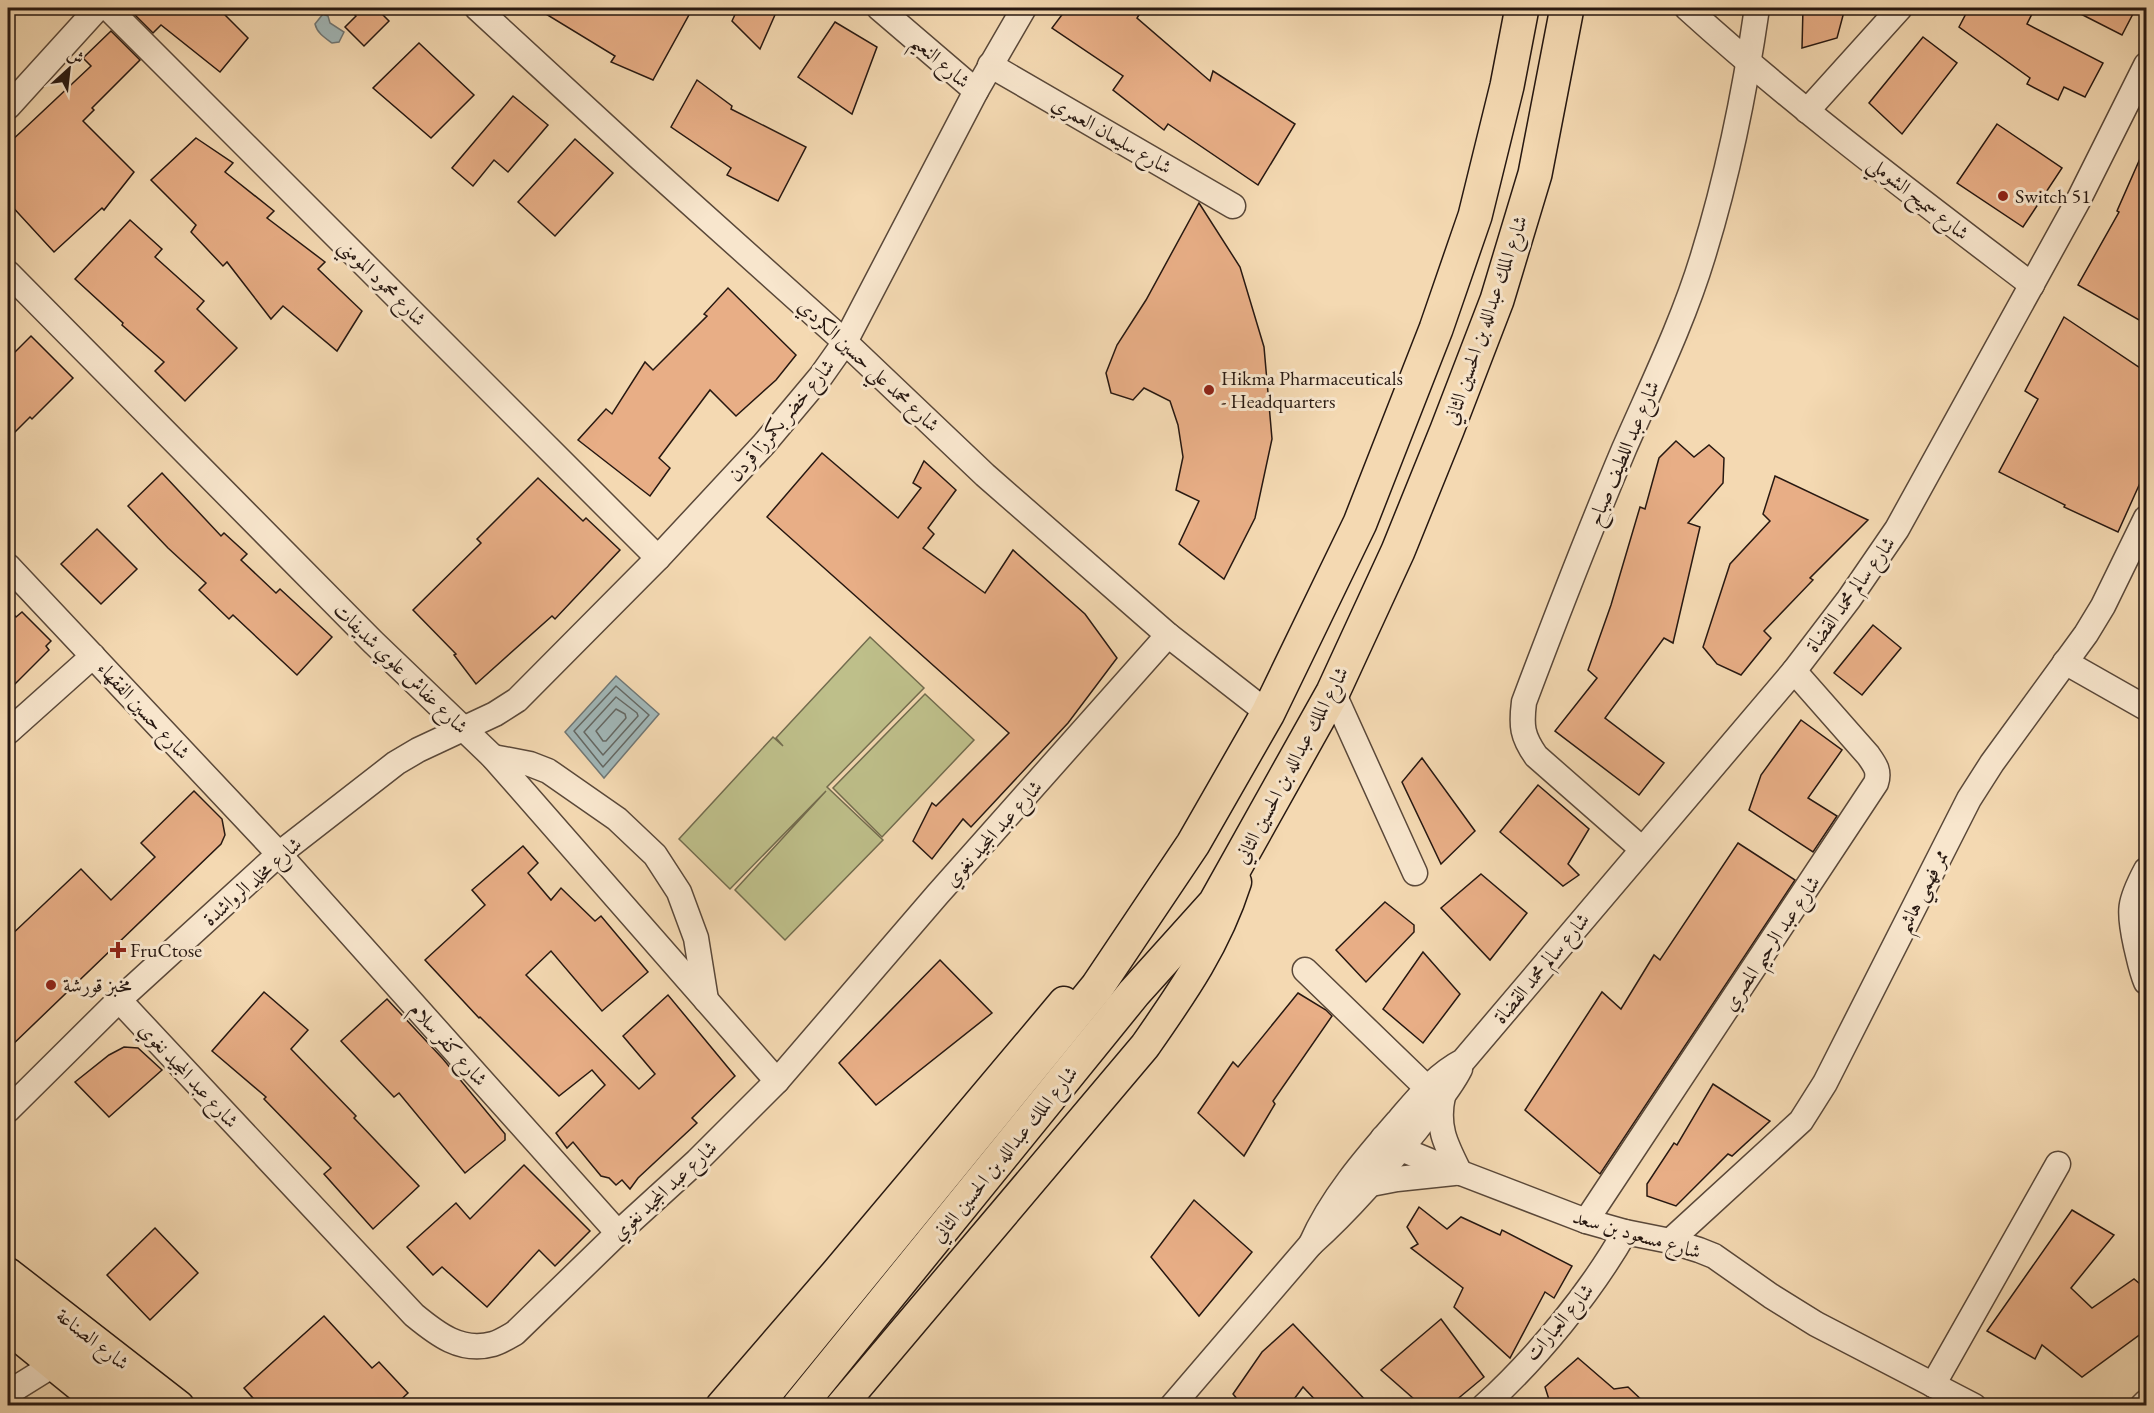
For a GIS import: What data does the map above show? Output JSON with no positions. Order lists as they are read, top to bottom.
{
  "streets": {
    "highway": ["شارع الملك عبدالله بن الحسين الثاني"],
    "main road": ["شارع الصناعة"],
    "street": [
      "شارع النعيم",
      "شارع سليمان العمري",
      "شارع سميح الشوملي",
      "شارع محمود المومني",
      "شارع محمد علي حسين الكردي",
      "شارع خضر بكمرزا قردن",
      "شارع عبد اللطيف صباح",
      "شارع سالم محمد القضاة",
      "شارع عفاش علوي شديفات",
      "شارع حسين الفقهاء",
      "شارع عبد المجيد نغوي",
      "شارع مخلد الرواشدة",
      "ممر فهمي هاشم",
      "شارع عبد الرحيم المصري",
      "شارع كفر سلام",
      "شارع مسعود بن سعد",
      "شارع العبارات"
    ]
  },
  "crossings": [
    ["شارع النعيم", "شارع خضر بكمرزا قردن"],
    ["شارع سليمان العمري", "شارع خضر بكمرزا قردن"],
    ["شارع سميح الشوملي", "شارع عبد اللطيف صباح"],
    ["شارع سميح الشوملي", "شارع سالم محمد القضاة"],
    ["شارع محمود المومني", "شارع خضر بكمرزا قردن"],
    ["شارع الملك عبدالله بن الحسين الثاني", "شارع محمد علي حسين الكردي"],
    ["شارع محمد علي حسين الكردي", "شارع خضر بكمرزا قردن"],
    ["شارع محمد علي حسين الكردي", "شارع عبد المجيد نغوي"],
    ["شارع خضر بكمرزا قردن", "شارع عفاش علوي شديفات"],
    ["شارع خضر بكمرزا قردن", "شارع مخلد الرواشدة"],
    ["شارع عبد اللطيف صباح", "شارع سالم محمد القضاة"],
    ["شارع سالم محمد القضاة", "شارع عبد الرحيم المصري"],
    ["شارع سالم محمد القضاة", "شارع مسعود بن سعد"],
    ["شارع عفاش علوي شديفات", "شارع عبد المجيد نغوي"],
    ["شارع عفاش علوي شديفات", "شارع مخلد الرواشدة"],
    ["شارع حسين الفقهاء", "شارع مخلد الرواشدة"],
    ["شارع حسين الفقهاء", "شارع كفر سلام"],
    ["شارع عبد المجيد نغوي", "شارع مخلد الرواشدة"],
    ["شارع عبد المجيد نغوي", "شارع كفر سلام"],
    ["شارع مخلد الرواشدة", "شارع كفر سلام"],
    ["ممر فهمي هاشم", "شارع مسعود بن سعد"],
    ["شارع عبد الرحيم المصري", "شارع مسعود بن سعد"],
    ["شارع مسعود بن سعد", "شارع العبارات"]
  ],
  "places": {
    "other": ["Switch 51", "Hikma Pharmaceuticals - Headquarters", "مخبز قورشة"],
    "health": ["FruCtose"]
  },
  "north": "top right"
}
